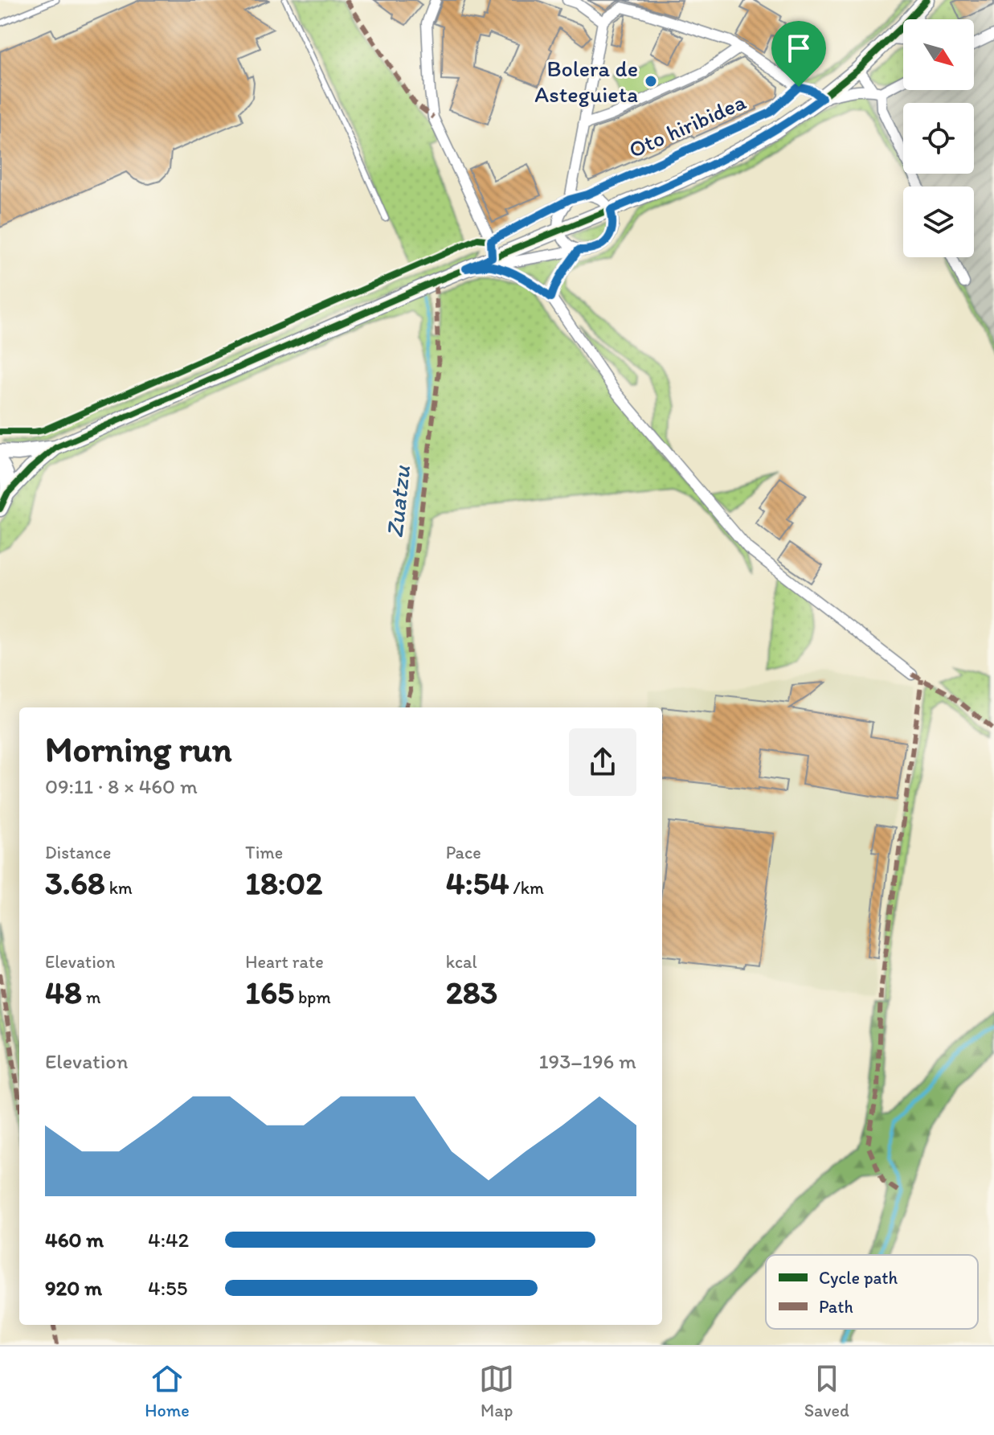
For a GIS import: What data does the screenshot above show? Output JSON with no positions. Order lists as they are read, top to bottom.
{
  "streets": {
    "street": ["Oto hiribidea"]
  },
  "water": ["Zuatzu"],
  "places": ["Bolera de Asteguieta"],
  "legend": ["Cycle path", "Path"],
  "north": "bottom right",
  "page": {
    "heading": ["Morning run", "09:11 · 8 × 460 m"],
    "stats": [
      ["Distance", "3.68 km"],
      ["Time", "18:02"],
      ["Pace", "4:54 /km"],
      ["Elevation", "48 m"],
      ["Heart rate", "165 bpm"],
      ["kcal", "283"]
    ],
    "chart": ["Elevation", "193–196 m"],
    "list": [
      {
        "name": "460 m",
        "note": "4:42"
      },
      {
        "name": "920 m",
        "note": "4:55"
      }
    ],
    "tabs": ["Home", "Map", "Saved"]
  }
}
